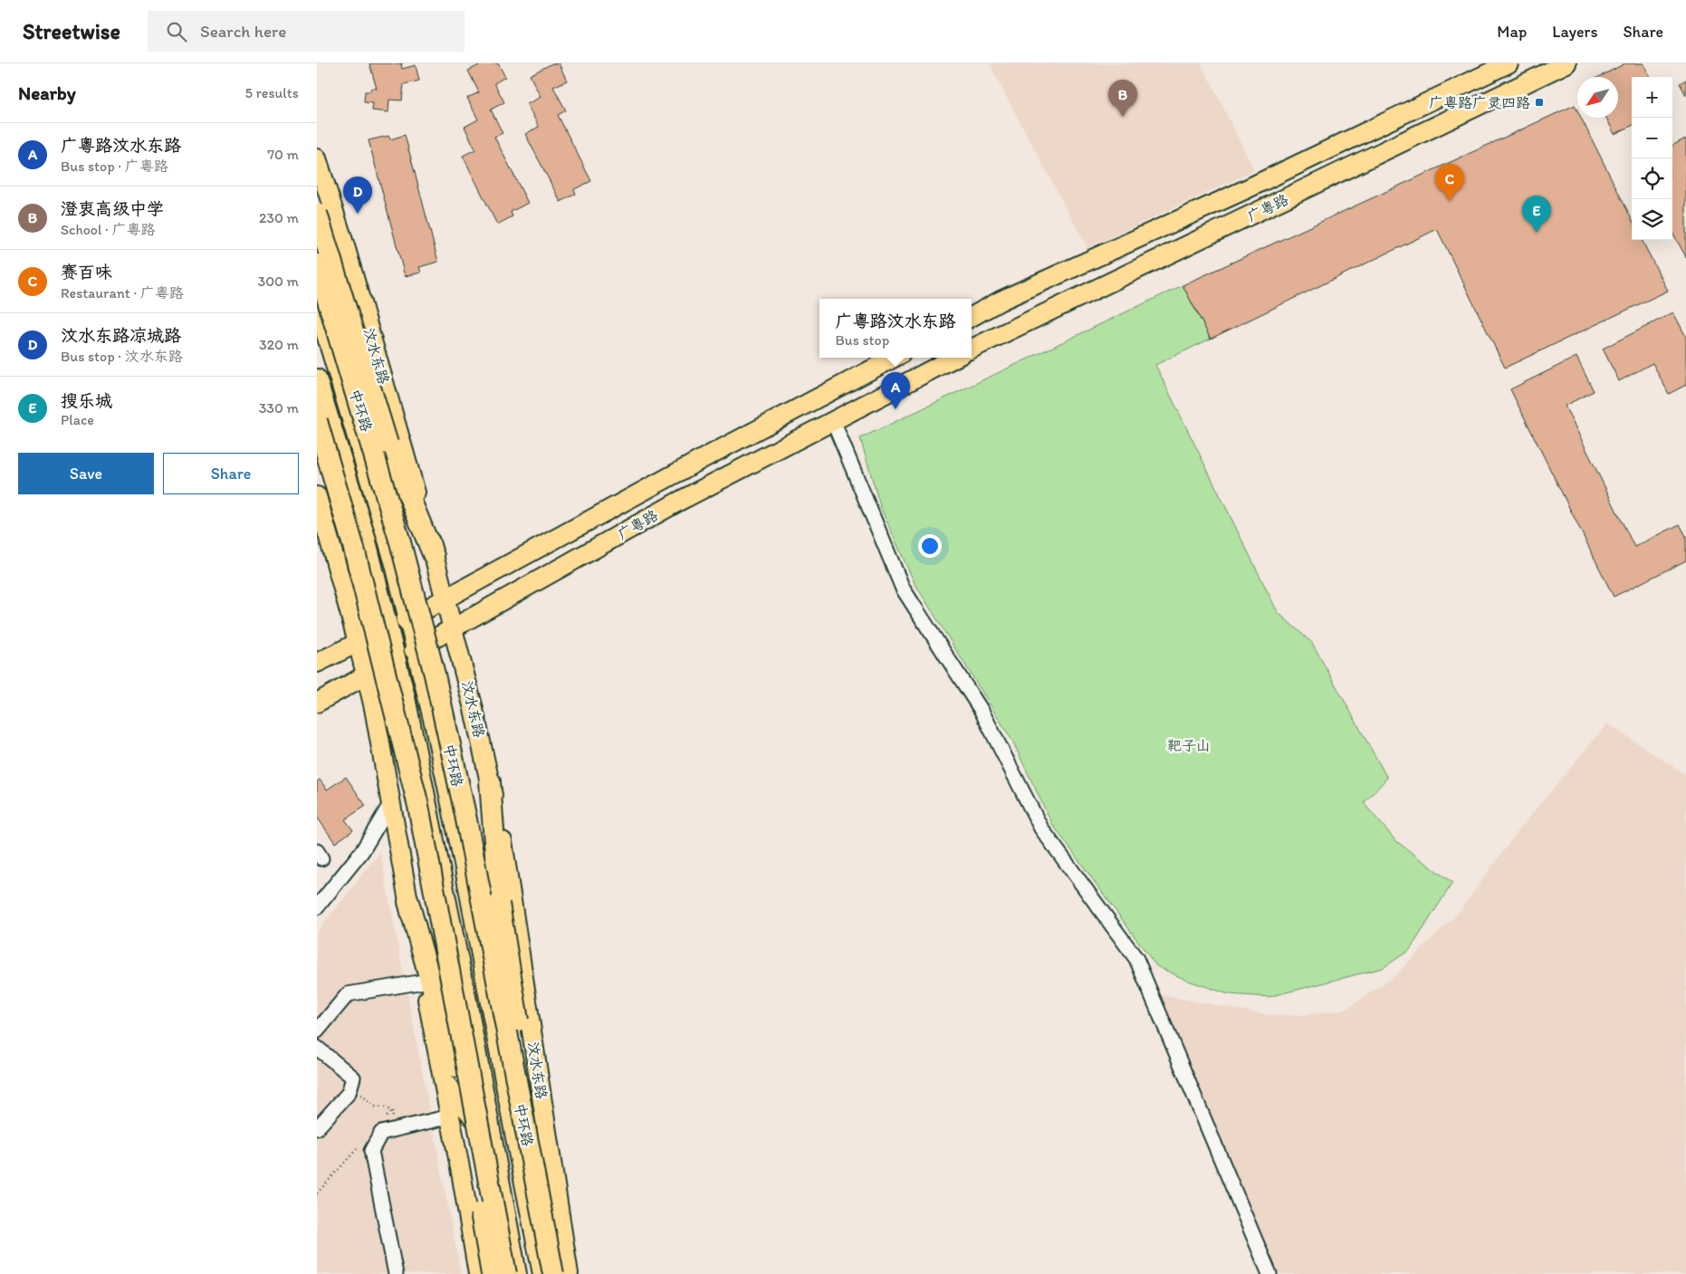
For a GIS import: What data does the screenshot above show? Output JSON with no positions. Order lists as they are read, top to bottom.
{
  "streets": {
    "highway": ["中环路"],
    "main road": ["广粤路", "汶水东路"]
  },
  "crossings": [
    ["广粤路", "汶水东路"]
  ],
  "parks": ["靶子山"],
  "places": {
    "transit": ["广粤路广灵四路"]
  },
  "north": "bottom left",
  "page": {
    "header": "Streetwise",
    "search": "Search here",
    "nav": ["Map", "Layers", "Share"],
    "heading": ["Nearby", "5 results"],
    "map_buttons": ["+", "−"],
    "pins": [
      "B",
      "C",
      "D",
      "E",
      "A"
    ],
    "list": [
      {
        "mark": "A",
        "name": "广粤路汶水东路",
        "note": "Bus stop · 广粤路",
        "value": "70 m"
      },
      {
        "mark": "B",
        "name": "澄衷高级中学",
        "note": "School · 广粤路",
        "value": "230 m"
      },
      {
        "mark": "C",
        "name": "赛百味",
        "note": "Restaurant · 广粤路",
        "value": "300 m"
      },
      {
        "mark": "D",
        "name": "汶水东路凉城路",
        "note": "Bus stop · 汶水东路",
        "value": "320 m"
      },
      {
        "mark": "E",
        "name": "搜乐城",
        "note": "Place",
        "value": "330 m"
      }
    ],
    "popup": ["广粤路汶水东路", "Bus stop"],
    "buttons": ["Save", "Share"]
  }
}
